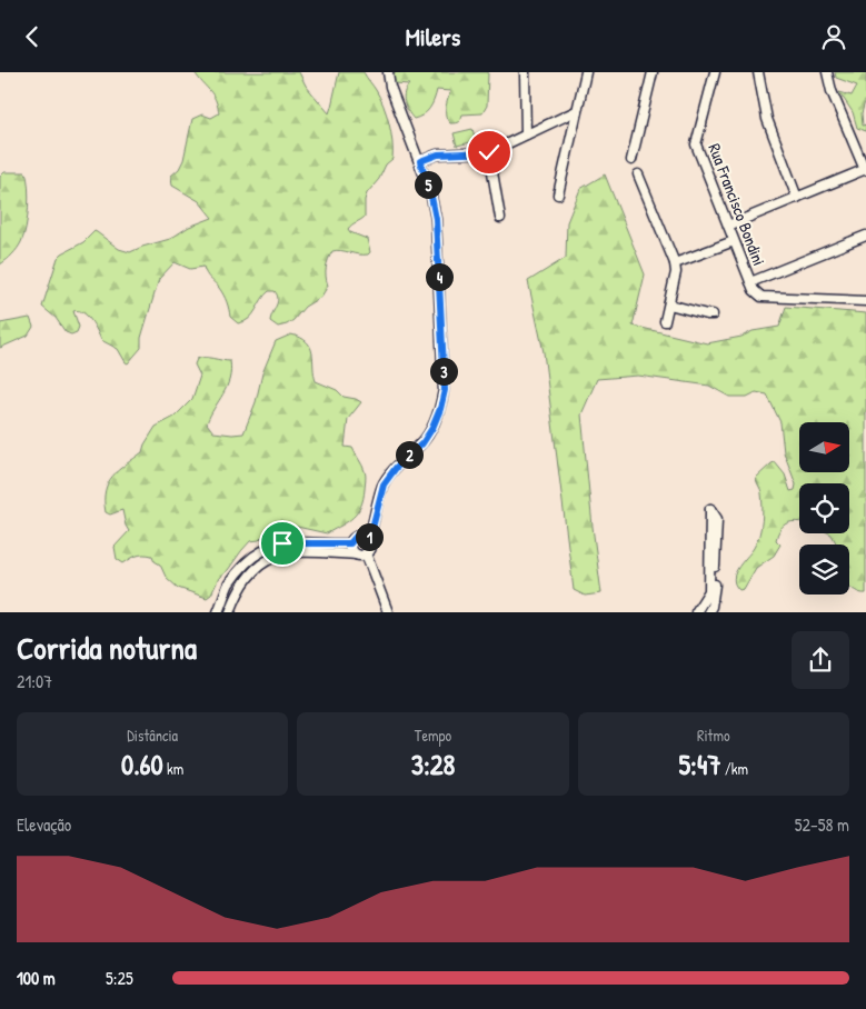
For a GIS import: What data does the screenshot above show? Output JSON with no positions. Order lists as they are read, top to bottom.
{
  "streets": {
    "street": ["Rua Francisco Bondini"]
  },
  "north": "right",
  "page": {
    "header": "Milers",
    "pins": [
      "5",
      "4",
      "3",
      "2",
      "1"
    ],
    "heading": ["Corrida noturna", "21:07"],
    "stats": [
      ["Distância", "0.60 km"],
      ["Tempo", "3:28"],
      ["Ritmo", "5:47 /km"]
    ],
    "chart": ["Elevação", "52–58 m"],
    "list": [
      {
        "name": "100 m",
        "note": "5:25"
      }
    ]
  }
}
